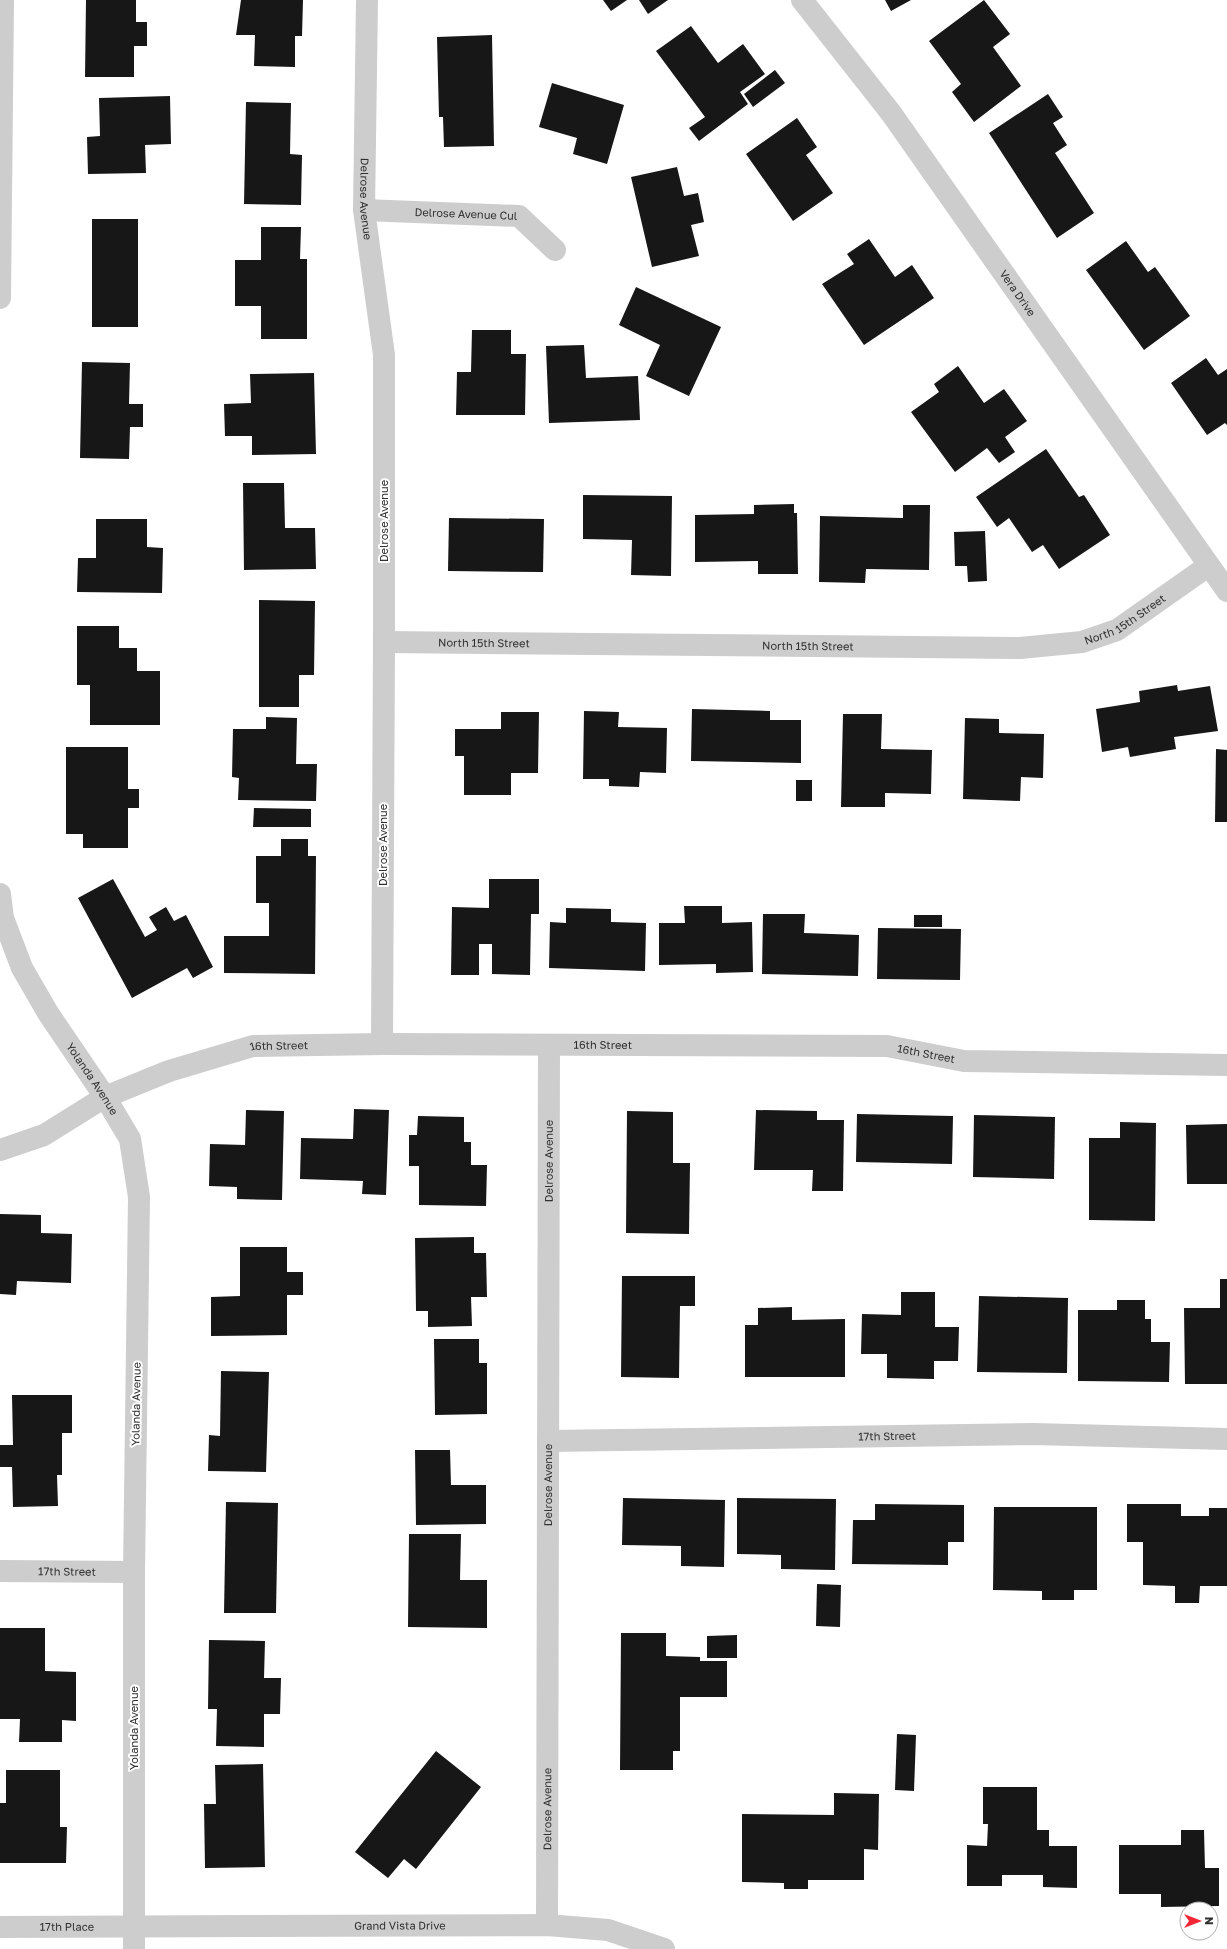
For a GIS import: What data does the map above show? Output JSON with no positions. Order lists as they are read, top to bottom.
{
  "streets": {
    "street": [
      "Delrose Avenue",
      "Delrose Avenue Cul",
      "Vera Drive",
      "North 15th Street",
      "16th Street",
      "Yolanda Avenue",
      "17th Street",
      "Grand Vista Drive",
      "17th Place"
    ]
  },
  "crossings": [
    ["Delrose Avenue", "Delrose Avenue Cul"],
    ["Delrose Avenue", "North 15th Street"],
    ["Delrose Avenue", "16th Street"],
    ["Delrose Avenue", "17th Street"],
    ["Delrose Avenue", "Grand Vista Drive"],
    ["Vera Drive", "North 15th Street"],
    ["16th Street", "Yolanda Avenue"],
    ["Yolanda Avenue", "17th Street"],
    ["Yolanda Avenue", "Grand Vista Drive"],
    ["Yolanda Avenue", "17th Place"],
    ["Grand Vista Drive", "17th Place"]
  ],
  "north": "right"
}
